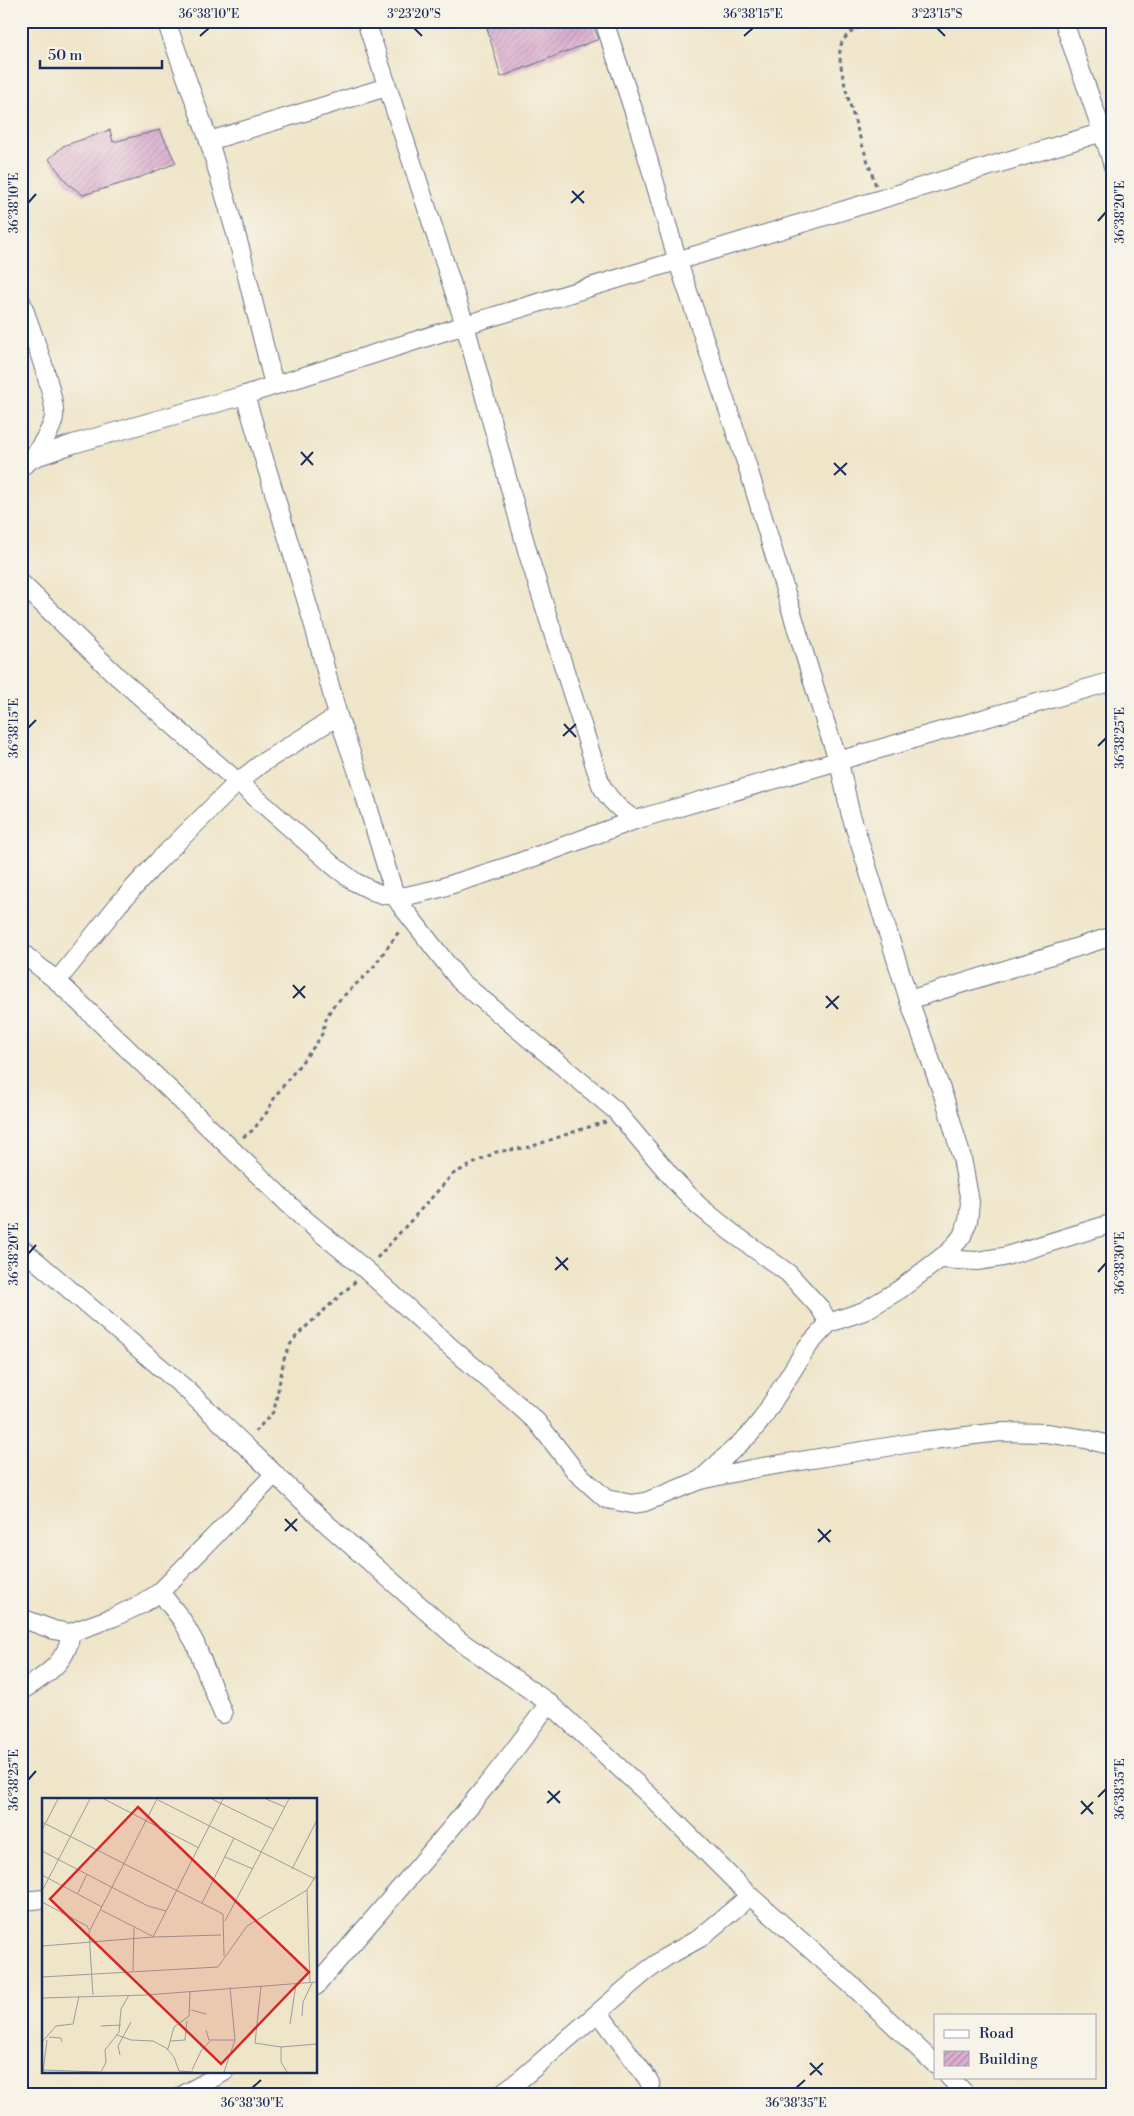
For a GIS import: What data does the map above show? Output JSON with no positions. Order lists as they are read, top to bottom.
{
  "legend": ["Road", "Building"],
  "scale_bar": "50 m",
  "coordinates": [
    "36°38'10\"E",
    "3°23'20\"S",
    "36°38'15\"E",
    "3°23'15\"S",
    "36°38'20\"E",
    "36°38'25\"E",
    "36°38'30\"E",
    "36°38'35\"E"
  ]
}
